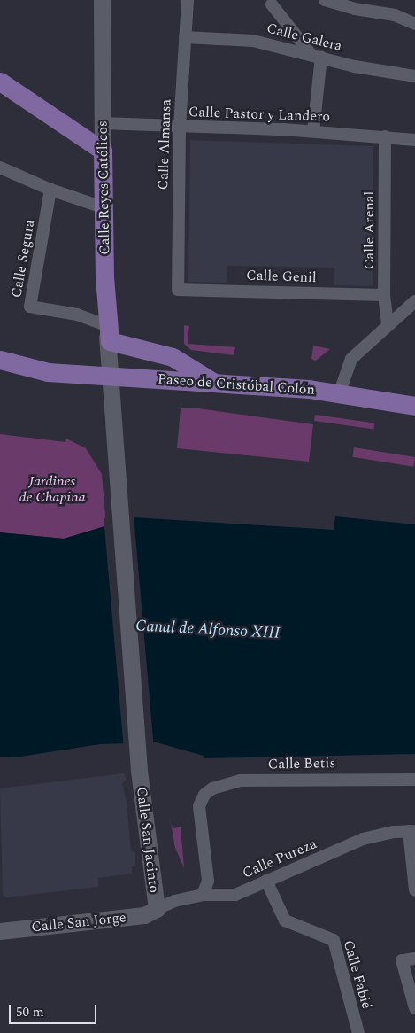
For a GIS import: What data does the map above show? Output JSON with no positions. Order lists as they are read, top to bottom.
{
  "streets": {
    "main road": ["Calle Reyes Católicos", "Paseo de Cristóbal Colón"],
    "street": [
      "Calle Galera",
      "Calle Pastor y Landero",
      "Calle Almansa",
      "Calle Arenal",
      "Calle Segura",
      "Calle Genil",
      "Calle Betis",
      "Calle San Jacinto",
      "Calle Pureza",
      "Calle San Jorge",
      "Calle Fabié"
    ]
  },
  "crossings": [
    ["Calle Galera", "Calle Almansa"],
    ["Calle Pastor y Landero", "Calle Almansa"],
    ["Calle Pastor y Landero", "Calle Reyes Católicos"],
    ["Calle Pastor y Landero", "Calle Arenal"],
    ["Calle Almansa", "Calle Genil"],
    ["Calle Reyes Católicos", "Calle Segura"],
    ["Calle Reyes Católicos", "Paseo de Cristóbal Colón"],
    ["Calle Reyes Católicos", "Calle San Jacinto"],
    ["Calle Arenal", "Calle Genil"],
    ["Calle Betis", "Calle Pureza"],
    ["Calle San Jacinto", "Calle Pureza"],
    ["Calle San Jacinto", "Calle San Jorge"],
    ["Calle Pureza", "Calle San Jorge"],
    ["Calle Pureza", "Calle Fabié"]
  ],
  "water": ["Canal de Alfonso XIII"],
  "parks": ["Jardines de Chapina"],
  "scale_bar": "50 m"
}
